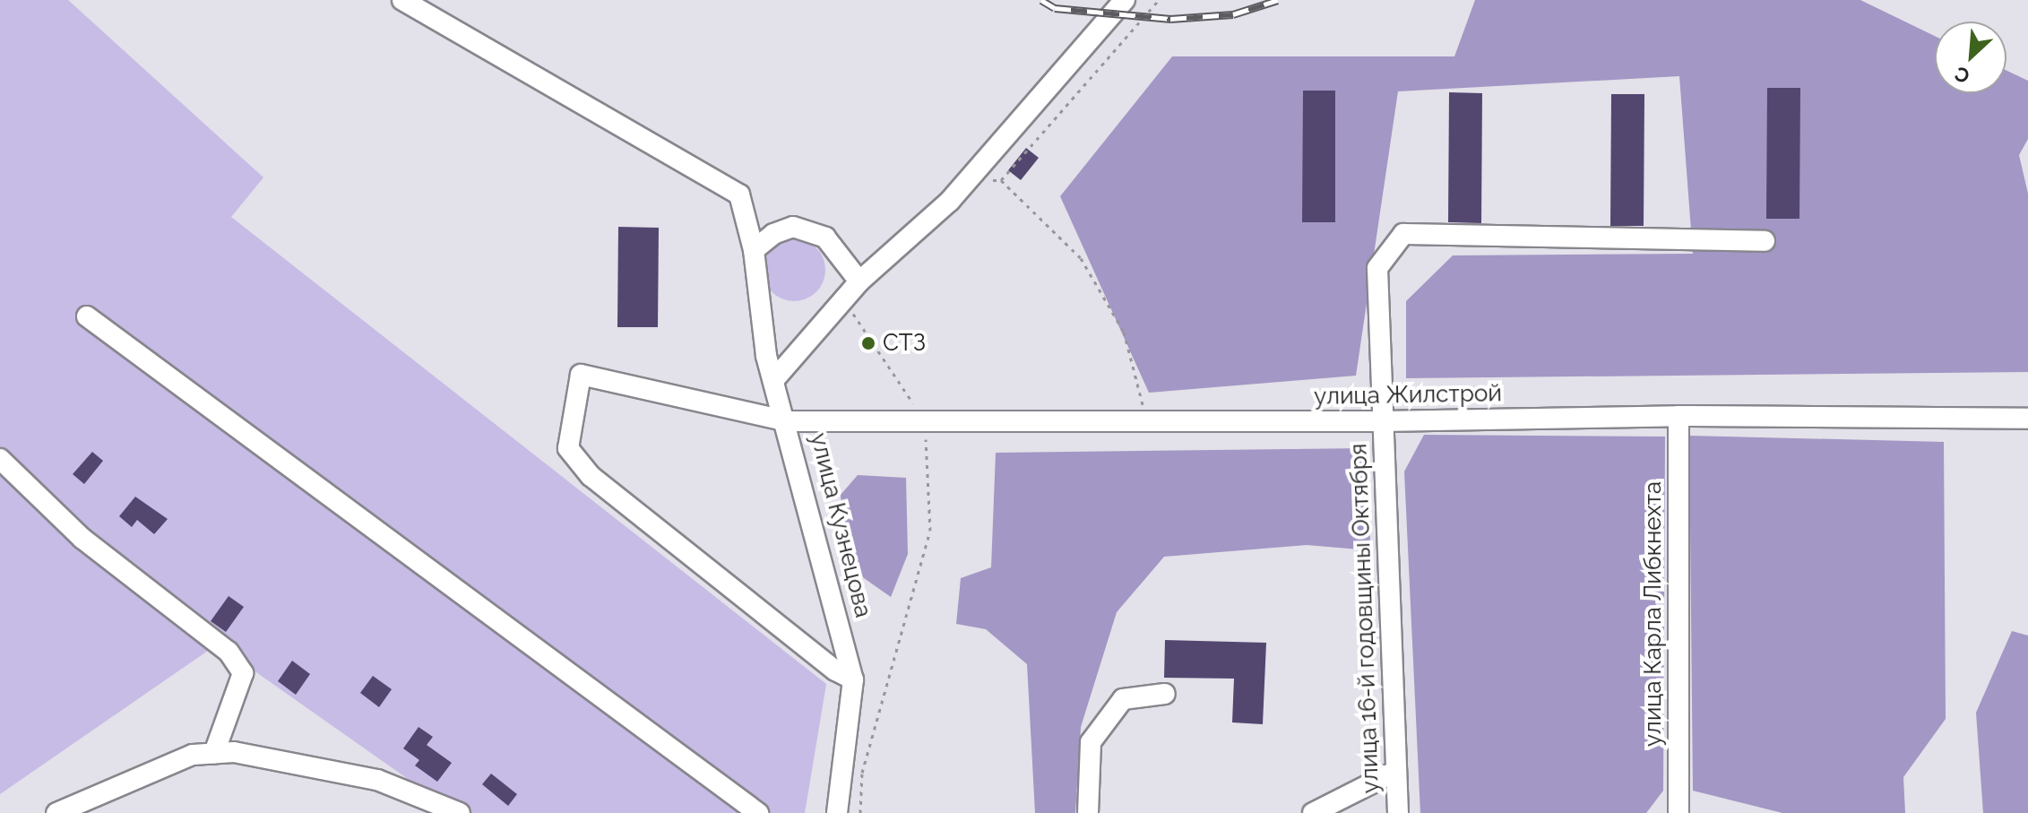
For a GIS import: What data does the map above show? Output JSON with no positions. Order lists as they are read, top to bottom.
{
  "streets": {
    "street": [
      "улица Жилстрой",
      "улица Кузнецова",
      "улица Карла Либкнехта",
      "улица 16-й годовщины Октября"
    ]
  },
  "crossings": [
    ["улица Жилстрой", "улица Кузнецова"],
    ["улица Жилстрой", "улица Карла Либкнехта"],
    ["улица Жилстрой", "улица 16-й годовщины Октября"]
  ],
  "places": ["СТЗ"],
  "north": "bottom left"
}
